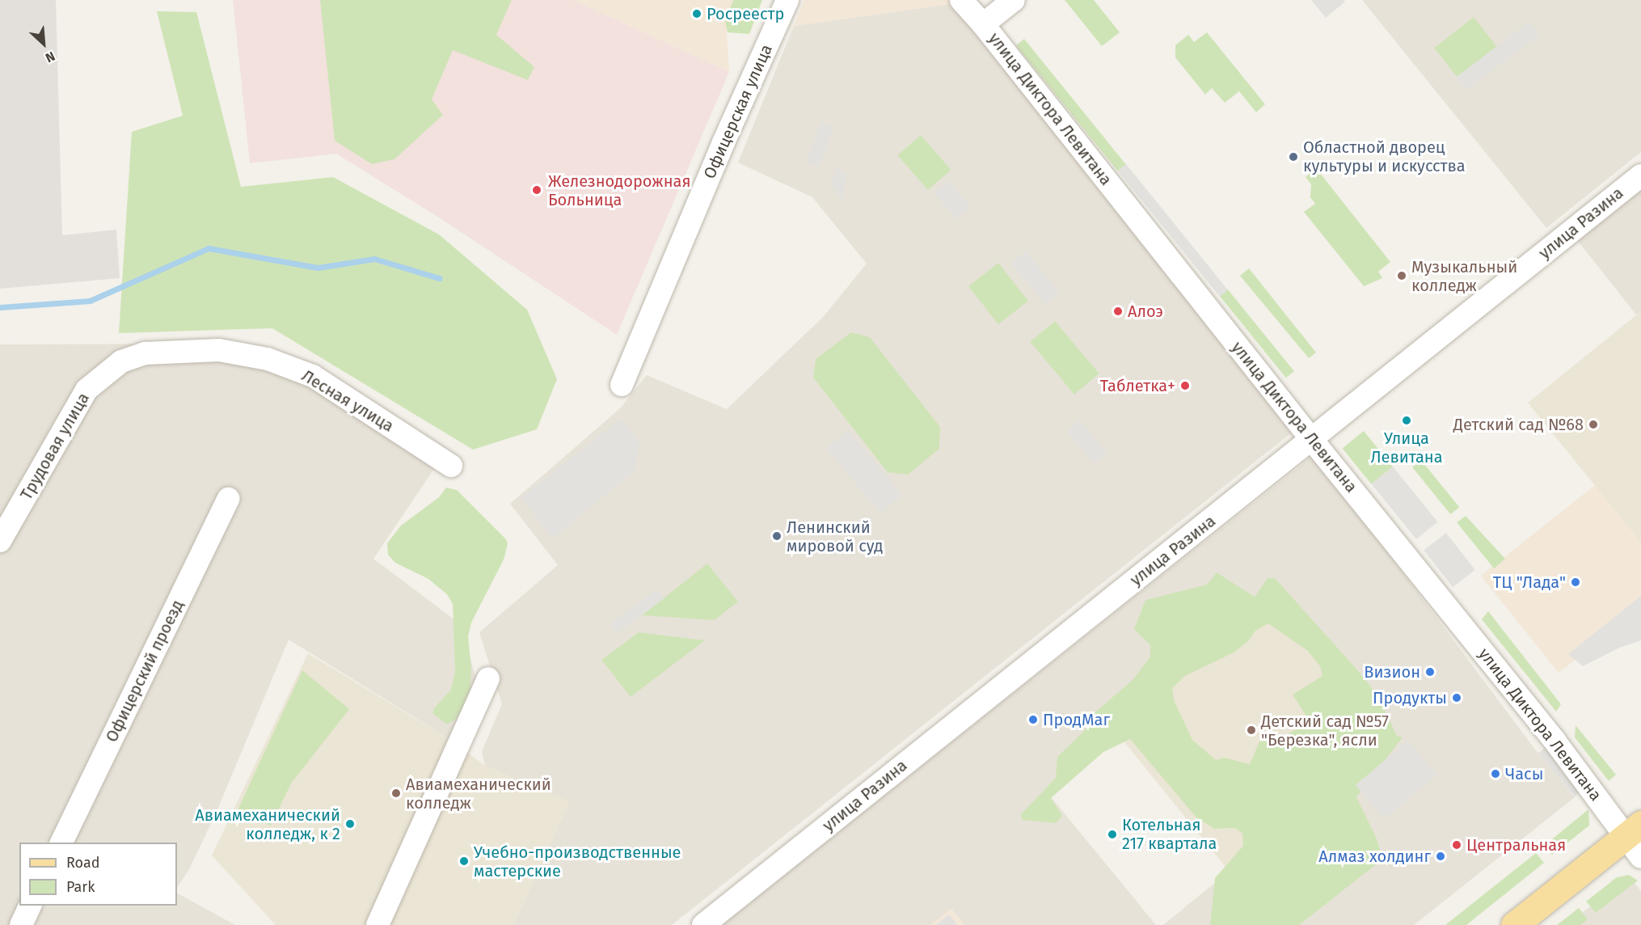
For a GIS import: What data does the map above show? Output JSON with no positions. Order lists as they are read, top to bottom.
{
  "streets": {
    "street": [
      "улица Диктора Левитана",
      "Офицерская улица",
      "улица Разина",
      "Лесная улица",
      "Трудовая улица",
      "Офицерский проезд"
    ]
  },
  "crossings": [
    ["улица Диктора Левитана", "улица Разина"],
    ["Лесная улица", "Трудовая улица"]
  ],
  "places": [
    "Росреестр",
    "Областной дворец культуры и искусства",
    "Железнодорожная Больница",
    "Музыкальный колледж",
    "Алоэ",
    "Таблетка+",
    "Улица Левитана",
    "Детский сад №68",
    "Ленинский мировой суд",
    "ТЦ \"Лада\"",
    "Визион",
    "Продукты",
    "ПродМаг",
    "Детский сад №57 \"Березка\", ясли",
    "Часы",
    "Авиамеханический колледж",
    "Авиамеханический колледж, к 2",
    "Котельная 217 квартала",
    "Центральная",
    "Алмаз холдинг",
    "Учебно-производственные мастерские"
  ],
  "legend": ["Road", "Park"],
  "north": "bottom right"
}
